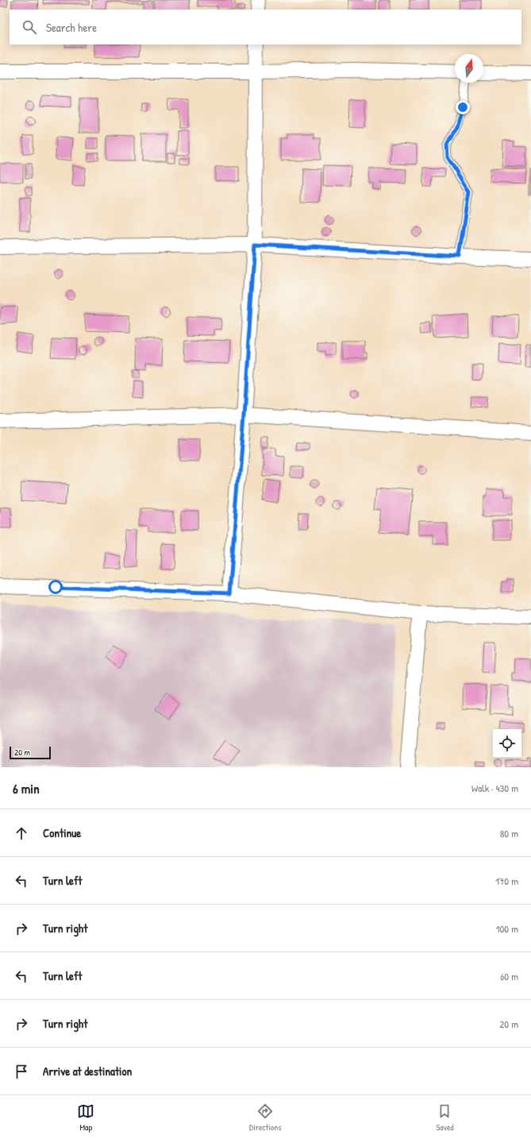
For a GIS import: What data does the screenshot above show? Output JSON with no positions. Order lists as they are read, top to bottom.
{
  "scale_bar": "20 m",
  "north": "top",
  "page": {
    "search": "Search here",
    "scale": "20 m",
    "heading": ["6 min", "Walk · 430 m"],
    "list": [
      ["Continue", "80 m"],
      ["Turn left", "170 m"],
      ["Turn right", "100 m"],
      ["Turn left", "60 m"],
      ["Turn right", "20 m"],
      "Arrive at destination"
    ],
    "nav": ["Map", "Directions", "Saved"]
  }
}
